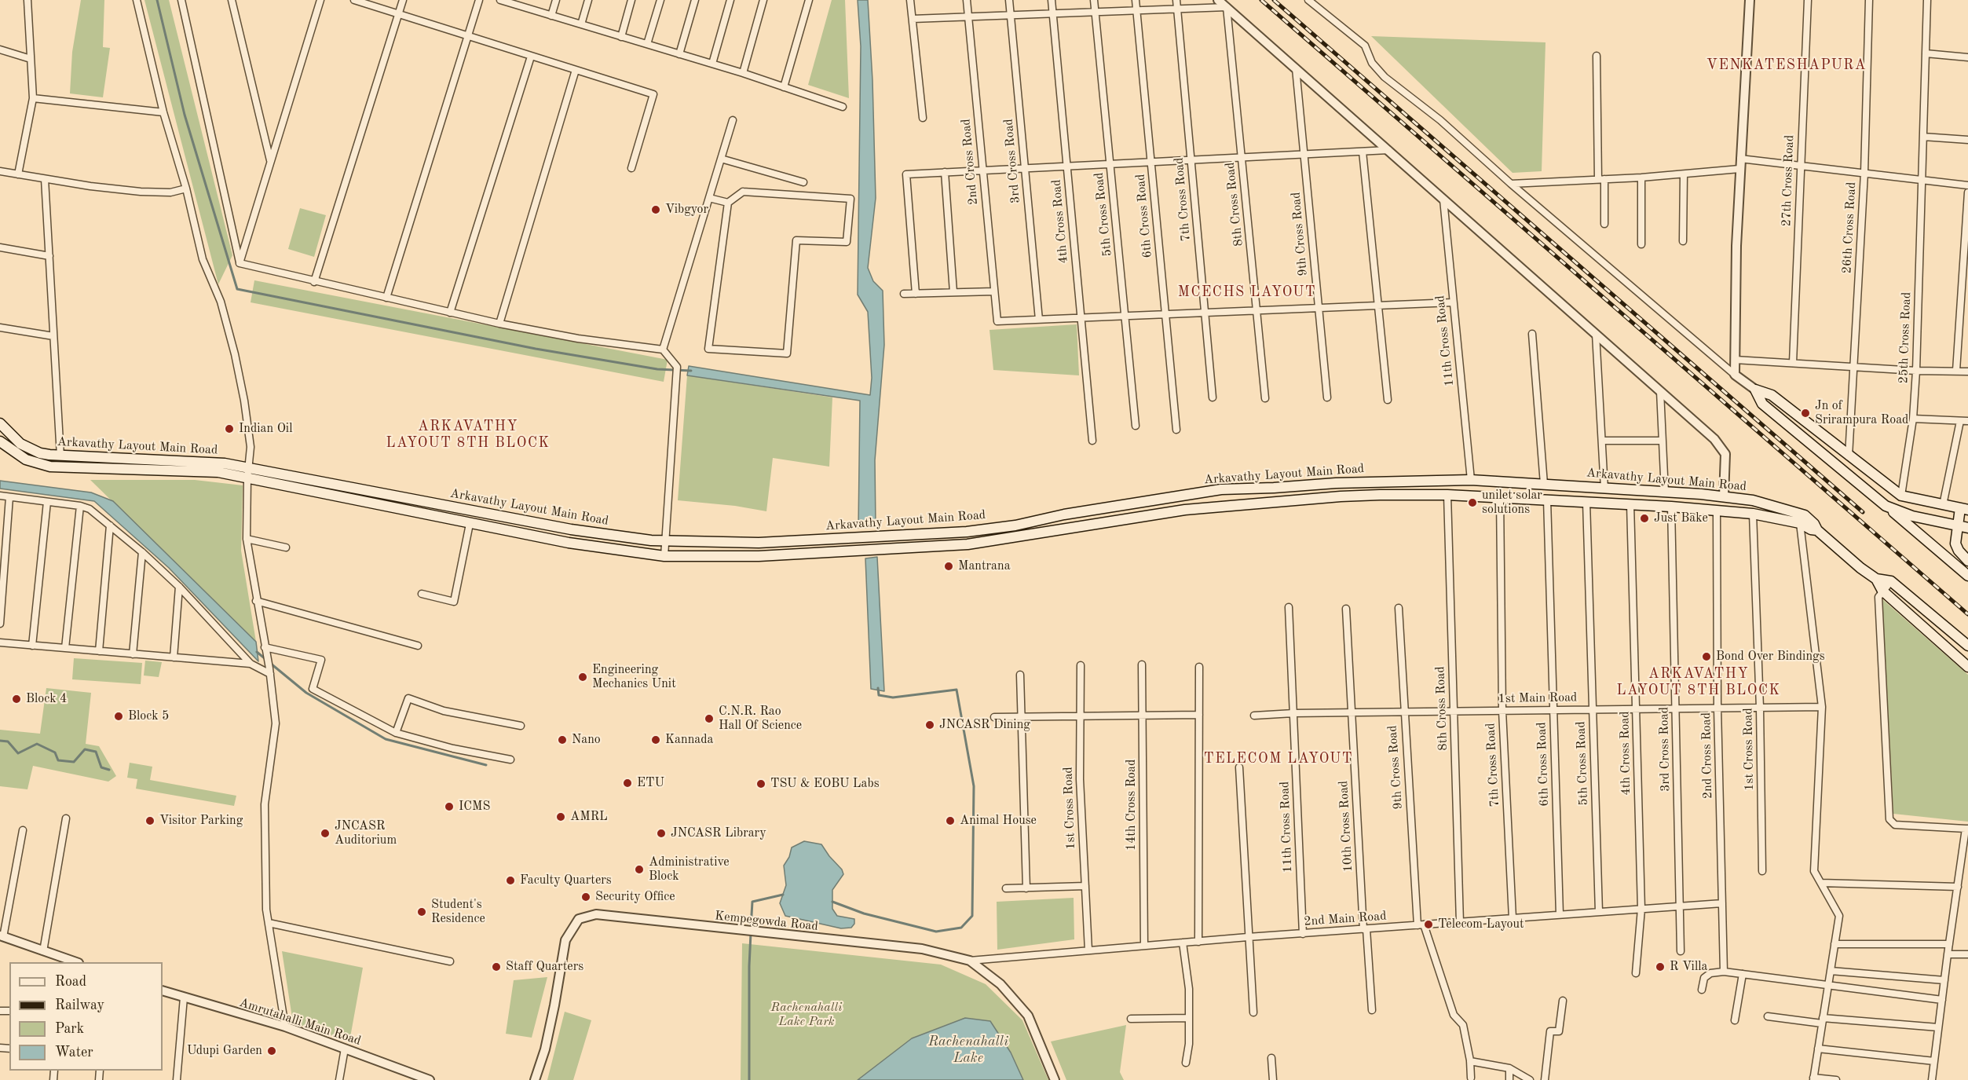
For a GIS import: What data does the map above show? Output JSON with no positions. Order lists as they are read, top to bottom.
{
  "streets": {
    "main road": ["Arkavathy Layout Main Road"],
    "street": [
      "3rd Cross Road",
      "2nd Cross Road",
      "27th Cross Road",
      "7th Cross Road",
      "8th Cross Road",
      "5th Cross Road",
      "6th Cross Road",
      "4th Cross Road",
      "26th Cross Road",
      "9th Cross Road",
      "25th Cross Road",
      "11th Cross Road",
      "1st Main Road",
      "1st Cross Road",
      "14th Cross Road",
      "10th Cross Road",
      "2nd Main Road",
      "Kempegowda Road",
      "Amrutahalli Main Road"
    ]
  },
  "crossings": [
    ["3rd Cross Road", "2nd Cross Road"],
    ["3rd Cross Road", "Arkavathy Layout Main Road"],
    ["3rd Cross Road", "1st Main Road"],
    ["3rd Cross Road", "2nd Main Road"],
    ["2nd Cross Road", "Arkavathy Layout Main Road"],
    ["2nd Cross Road", "1st Main Road"],
    ["2nd Cross Road", "2nd Main Road"],
    ["7th Cross Road", "Arkavathy Layout Main Road"],
    ["7th Cross Road", "1st Main Road"],
    ["7th Cross Road", "2nd Main Road"],
    ["8th Cross Road", "Arkavathy Layout Main Road"],
    ["8th Cross Road", "1st Main Road"],
    ["8th Cross Road", "2nd Main Road"],
    ["5th Cross Road", "Arkavathy Layout Main Road"],
    ["5th Cross Road", "1st Main Road"],
    ["5th Cross Road", "2nd Main Road"],
    ["6th Cross Road", "Arkavathy Layout Main Road"],
    ["6th Cross Road", "1st Main Road"],
    ["6th Cross Road", "2nd Main Road"],
    ["4th Cross Road", "Arkavathy Layout Main Road"],
    ["4th Cross Road", "1st Main Road"],
    ["4th Cross Road", "2nd Main Road"],
    ["9th Cross Road", "1st Main Road"],
    ["9th Cross Road", "2nd Main Road"],
    ["11th Cross Road", "Arkavathy Layout Main Road"],
    ["11th Cross Road", "1st Main Road"],
    ["11th Cross Road", "2nd Main Road"],
    ["Arkavathy Layout Main Road", "1st Cross Road"],
    ["1st Main Road", "1st Cross Road"],
    ["1st Main Road", "10th Cross Road"],
    ["1st Cross Road", "2nd Main Road"],
    ["14th Cross Road", "2nd Main Road"],
    ["10th Cross Road", "2nd Main Road"],
    ["2nd Main Road", "Kempegowda Road"]
  ],
  "districts": [
    "VENKATESHAPURA",
    "MCECHS LAYOUT",
    "ARKAVATHY LAYOUT 8TH BLOCK",
    "ARKAVATHY LAYOUT 8TH BLOCK",
    "TELECOM LAYOUT"
  ],
  "water": ["Rachenahalli Lake"],
  "parks": ["Rachenahalli Lake Park"],
  "places": [
    "Vibgyor",
    "Jn of Srirampura Road",
    "Indian Oil",
    "unilet solar solutions",
    "Just Bake",
    "Mantrana",
    "Bond Over Bindings",
    "Engineering Mechanics Unit",
    "Block 4",
    "Block 5",
    "C.N.R. Rao Hall Of Science",
    "JNCASR Dining",
    "Nano",
    "Kannada",
    "ETU",
    "TSU & EOBU Labs",
    "ICMS",
    "AMRL",
    "Visitor Parking",
    "Animal House",
    "JNCASR Auditorium",
    "JNCASR Library",
    "Administrative Block",
    "Faculty Quarters",
    "Security Office",
    "Student's Residence",
    "Telecom Layout",
    "Staff Quarters",
    "R Villa",
    "Udupi Garden"
  ],
  "legend": [
    "Road",
    "Railway",
    "Park",
    "Water"
  ]
}
